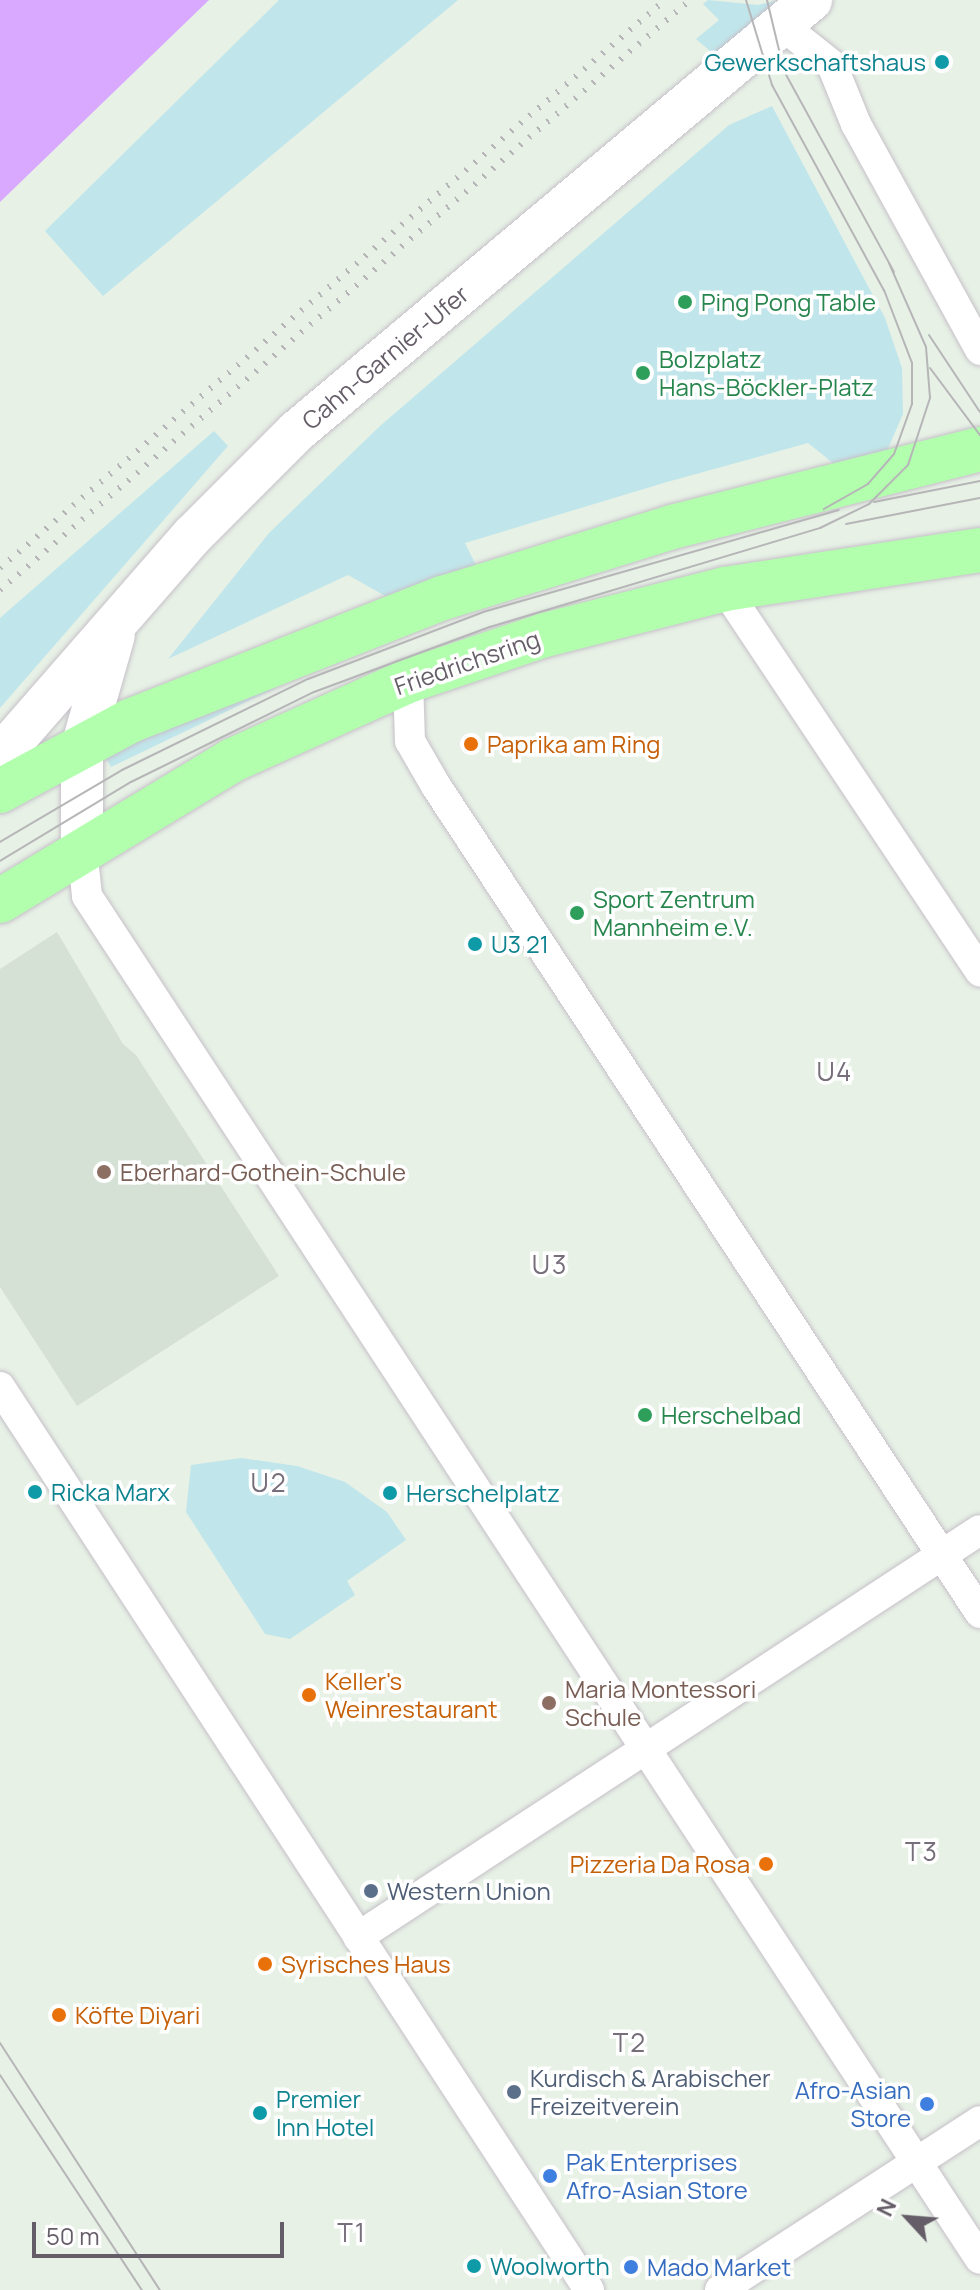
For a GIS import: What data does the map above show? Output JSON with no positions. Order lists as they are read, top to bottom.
{
  "streets": {
    "main road": ["Friedrichsring"],
    "street": ["Cahn-Garnier-Ufer"]
  },
  "districts": [
    "U4",
    "U3",
    "U2",
    "T3",
    "T2",
    "T1"
  ],
  "places": [
    "Gewerkschaftshaus",
    "Ping Pong Table",
    "Bolzplatz Hans-Böckler-Platz",
    "Paprika am Ring",
    "Sport Zentrum Mannheim e.V.",
    "U3 21",
    "Eberhard-Gothein-Schule",
    "Herschelbad",
    "Ricka Marx",
    "Herschelplatz",
    "Keller's Weinrestaurant",
    "Maria Montessori Schule",
    "Pizzeria Da Rosa",
    "Western Union",
    "Syrisches Haus",
    "Köfte Diyari",
    "Kurdisch & Arabischer Freizeitverein",
    "Afro-Asian Store",
    "Premier Inn Hotel",
    "Pak Enterprises Afro-Asian Store",
    "Woolworth",
    "Mado Market"
  ],
  "scale_bar": "50 m",
  "north": "top left"
}
